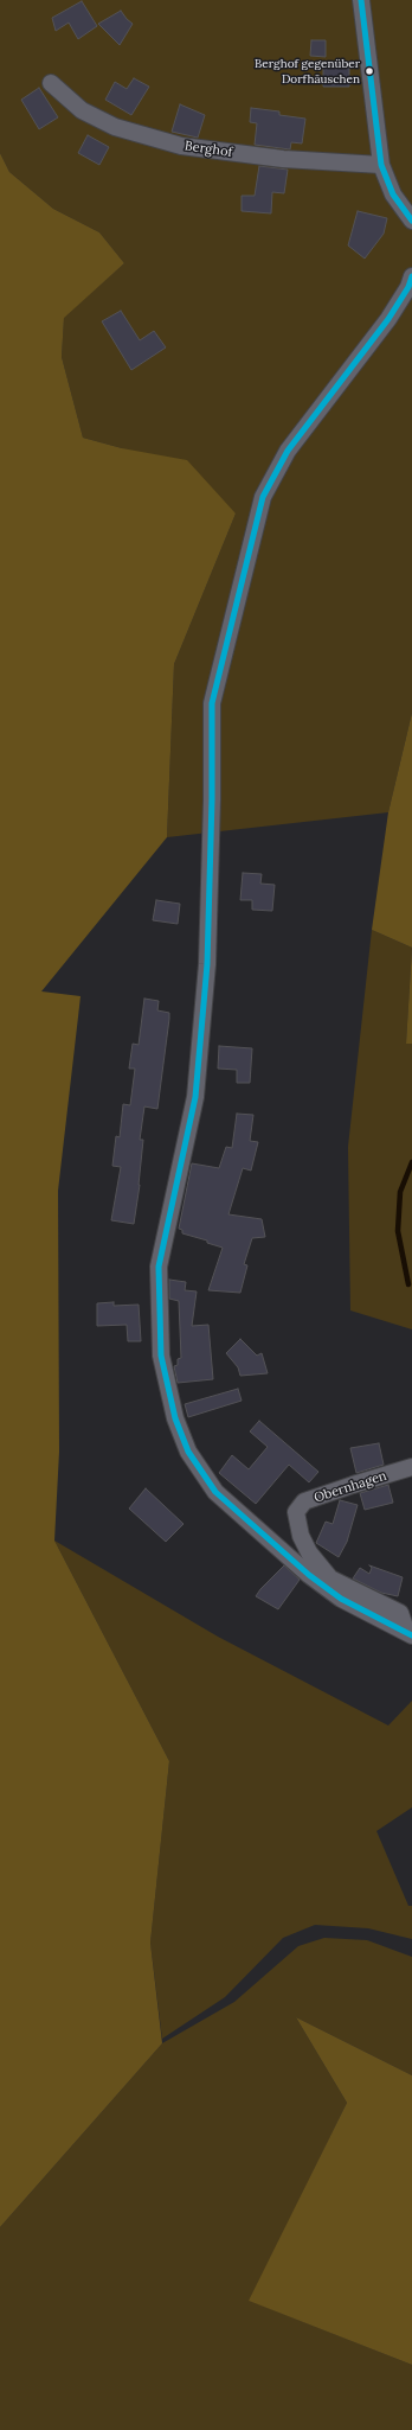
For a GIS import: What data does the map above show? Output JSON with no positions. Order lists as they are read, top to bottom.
{
  "streets": {
    "street": ["Berghof", "Obernhagen"]
  },
  "places": ["Berghof gegenüber Dorfhäuschen"]
}
